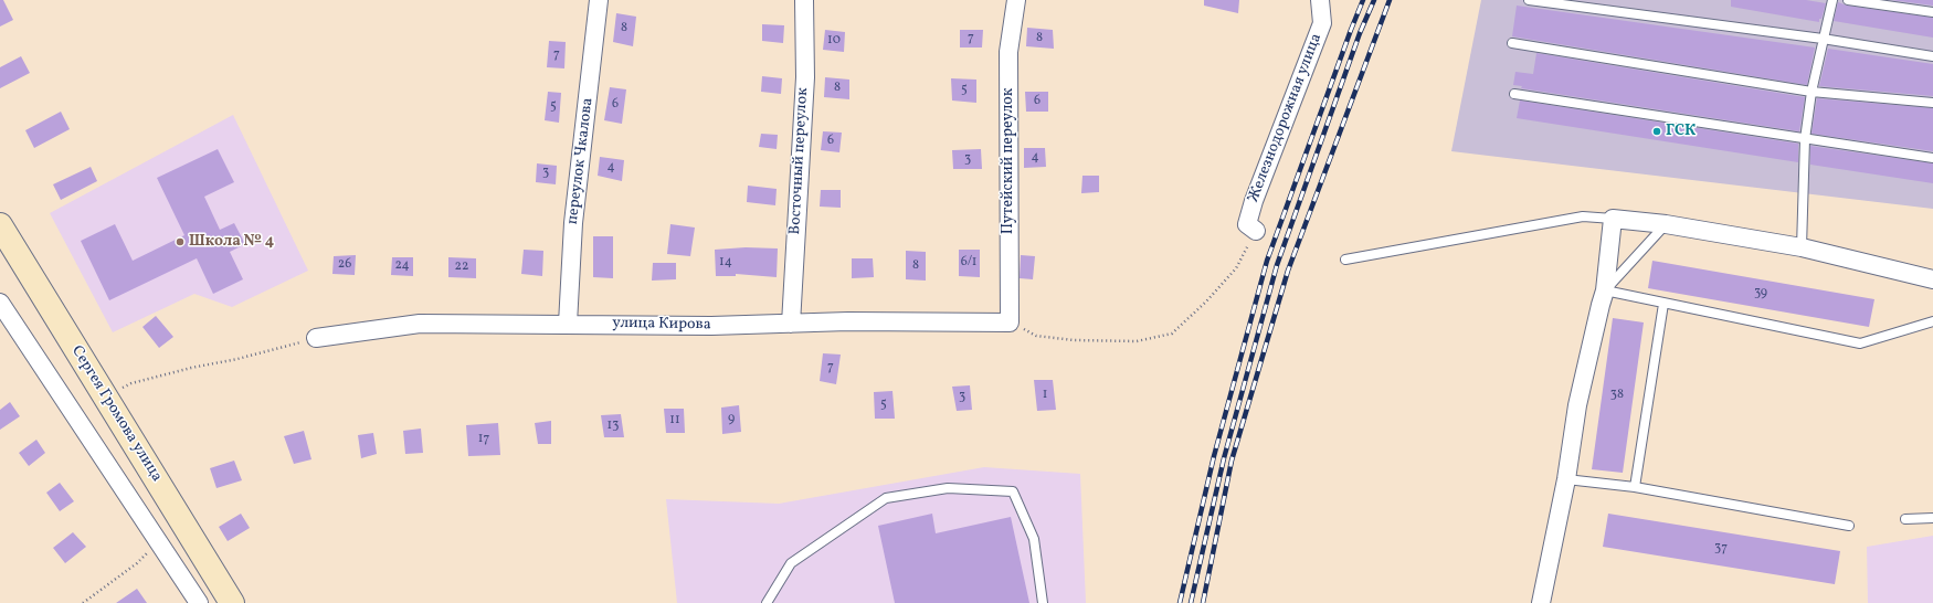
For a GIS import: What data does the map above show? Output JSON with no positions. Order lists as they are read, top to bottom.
{
  "streets": {
    "street": [
      "Железнодорожная улица",
      "переулок Чкалова",
      "Восточный переулок",
      "Путейский переулок",
      "улица Кирова",
      "Сергея Громова улица"
    ]
  },
  "crossings": [
    ["переулок Чкалова", "улица Кирова"],
    ["Восточный переулок", "улица Кирова"],
    ["Путейский переулок", "улица Кирова"]
  ],
  "places": ["ГСК", "Школа № 4"],
  "house_numbers": [
    "8",
    "7",
    "8",
    "10",
    "7",
    "8",
    "5",
    "6",
    "6",
    "5",
    "6",
    "4",
    "3",
    "4",
    "3",
    "14",
    "6/1",
    "26",
    "24",
    "8",
    "22",
    "39",
    "7",
    "1",
    "38",
    "3",
    "5",
    "9",
    "11",
    "13",
    "17",
    "37"
  ]
}
